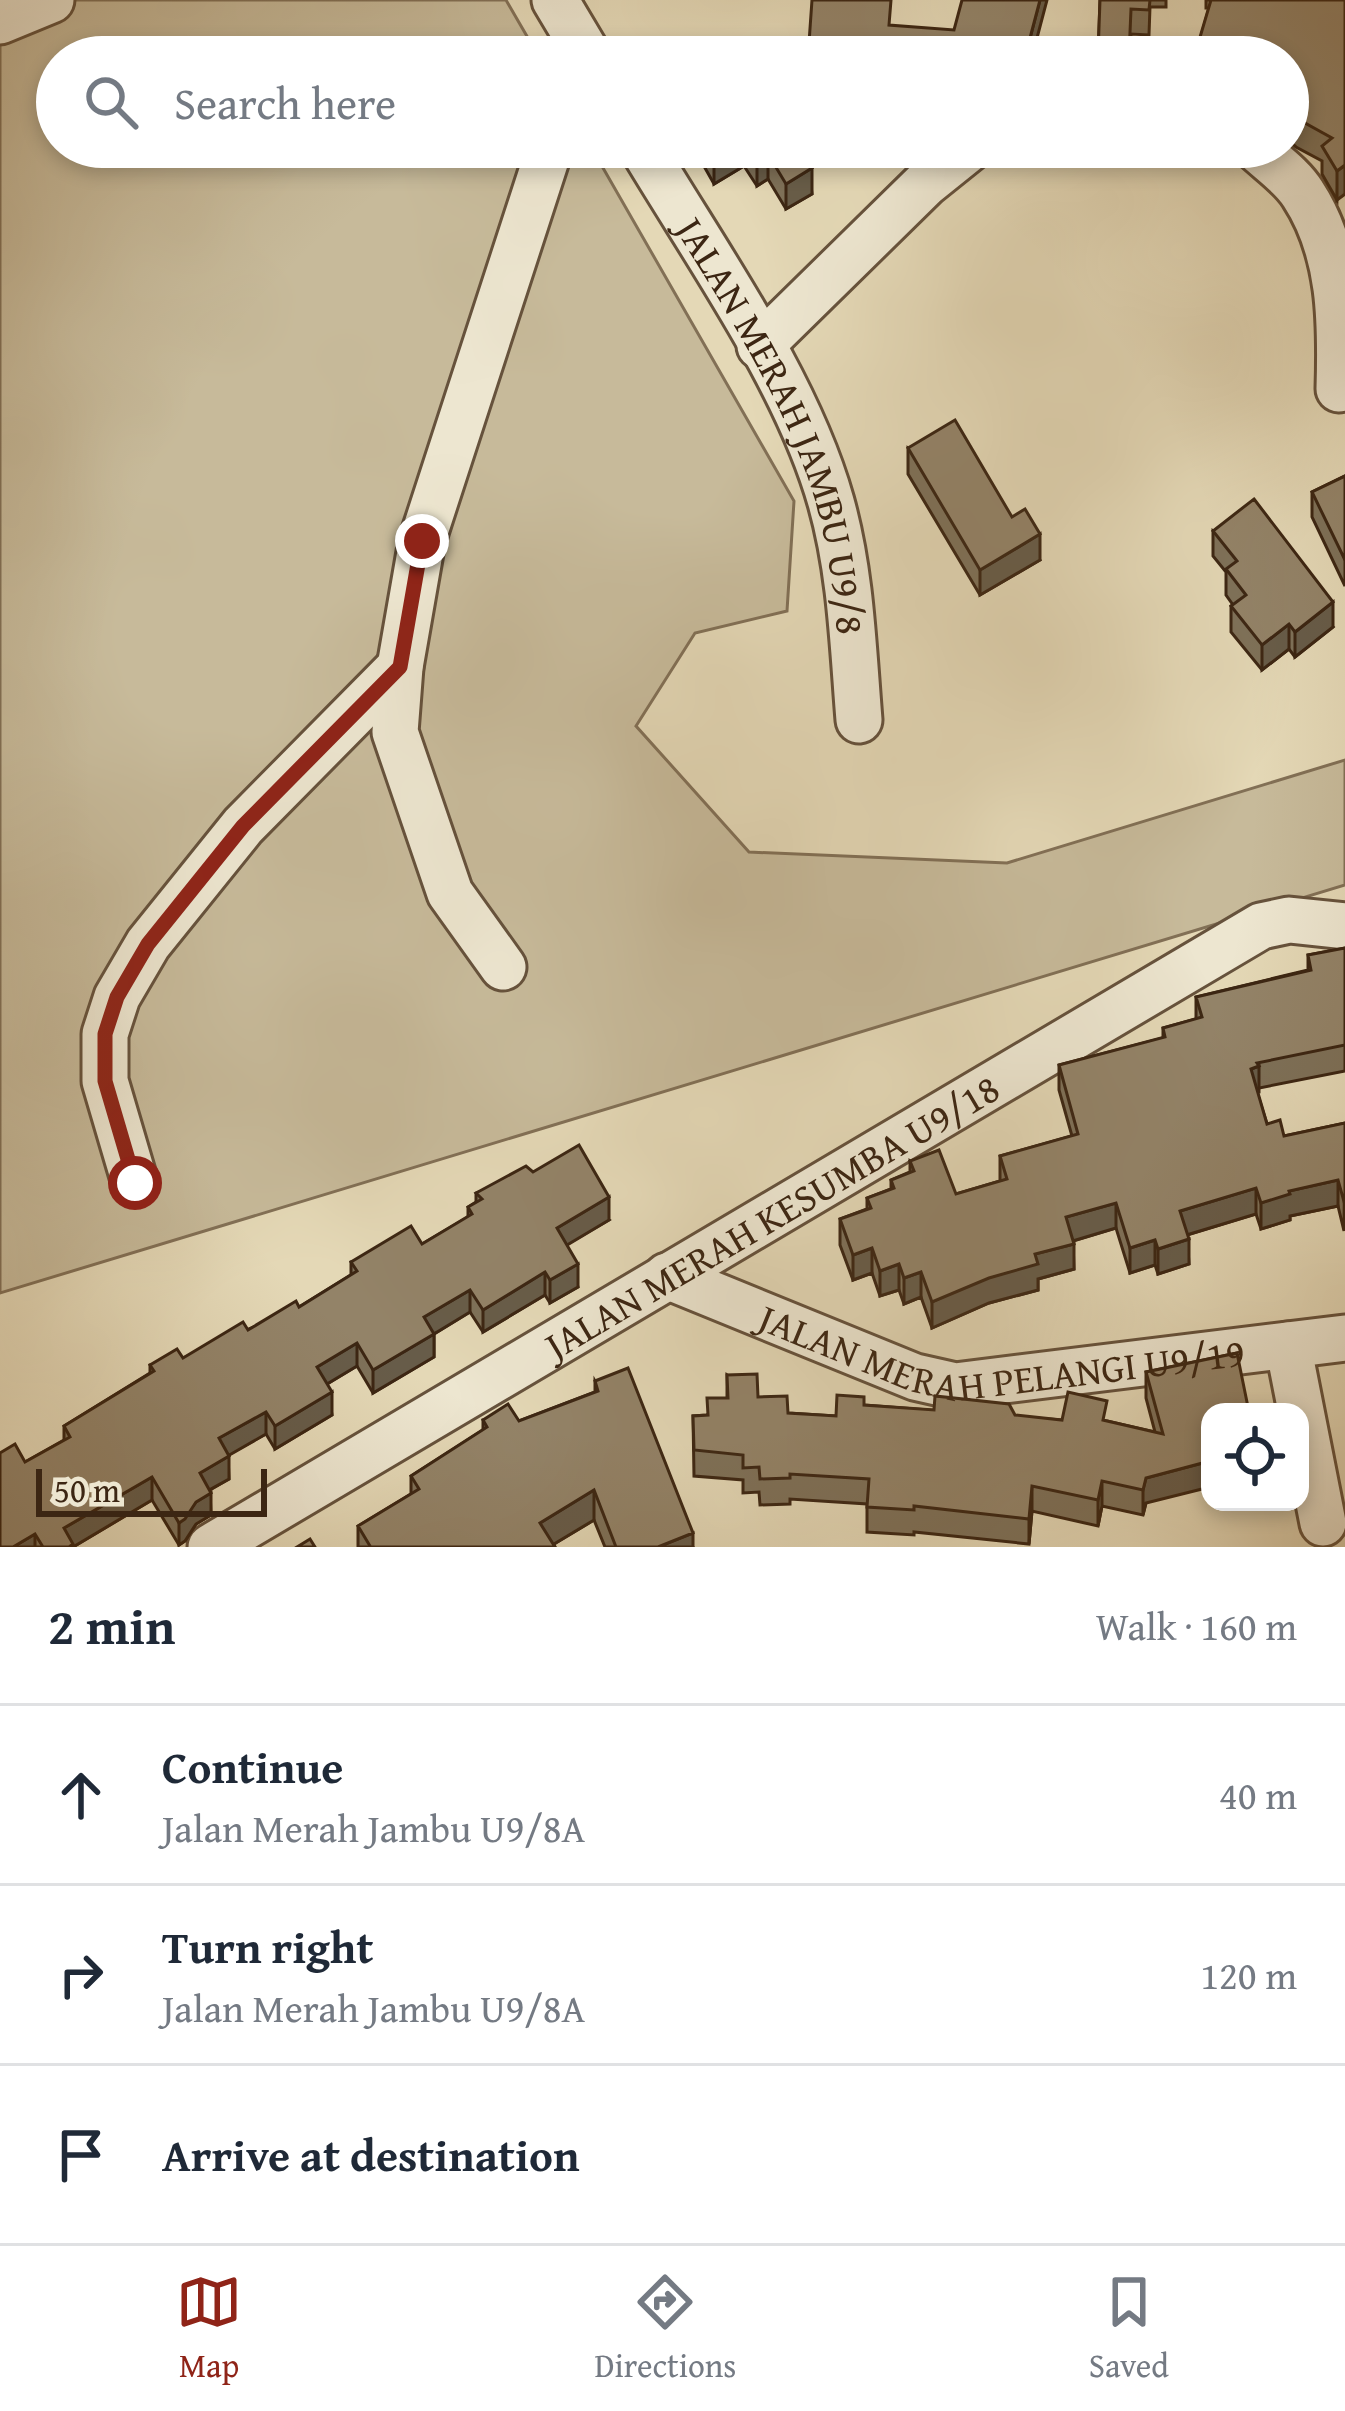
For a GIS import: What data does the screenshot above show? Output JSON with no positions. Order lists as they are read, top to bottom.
{
  "streets": {
    "street": ["JALAN MERAH JAMBU U9/8", "JALAN MERAH KESUMBA U9/18", "JALAN MERAH PELANGI U9/19"]
  },
  "crossings": [
    ["JALAN MERAH KESUMBA U9/18", "JALAN MERAH PELANGI U9/19"]
  ],
  "scale_bar": "50 m",
  "page": {
    "search": "Search here",
    "scale": "50 m",
    "heading": ["2 min", "Walk · 160 m"],
    "list": [
      ["Continue", "Jalan Merah Jambu U9/8A", "40 m"],
      ["Turn right", "Jalan Merah Jambu U9/8A", "120 m"],
      "Arrive at destination"
    ],
    "nav": ["Map", "Directions", "Saved"]
  }
}
